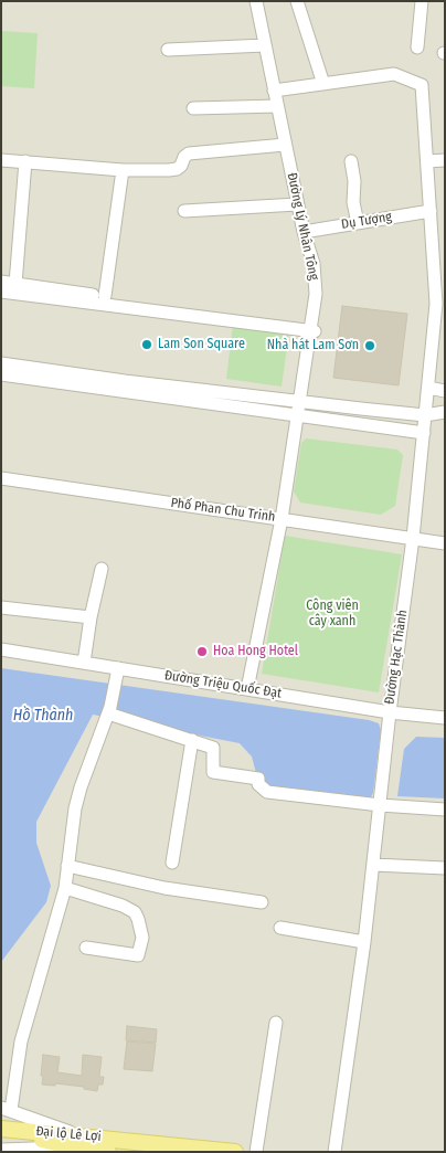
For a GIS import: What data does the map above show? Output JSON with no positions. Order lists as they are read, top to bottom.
{
  "streets": {
    "main road": ["Đại lộ Lê Lợi"],
    "street": [
      "Dụ Tượng",
      "Đường Lý Nhân Tông",
      "Phố Phan Chu Trinh",
      "Đường Hạc Thành",
      "Đường Triệu Quốc Đạt"
    ]
  },
  "crossings": [
    ["Dụ Tượng", "Đường Lý Nhân Tông"],
    ["Dụ Tượng", "Đường Hạc Thành"],
    ["Đường Lý Nhân Tông", "Phố Phan Chu Trinh"],
    ["Đường Lý Nhân Tông", "Đường Triệu Quốc Đạt"],
    ["Phố Phan Chu Trinh", "Đường Hạc Thành"],
    ["Đường Hạc Thành", "Đường Triệu Quốc Đạt"]
  ],
  "water": ["Hồ Thành"],
  "parks": ["Công viên cây xanh"],
  "places": ["Lam Son Square", "Nhà hát Lam Sơn", "Hoa Hong Hotel"]
}
